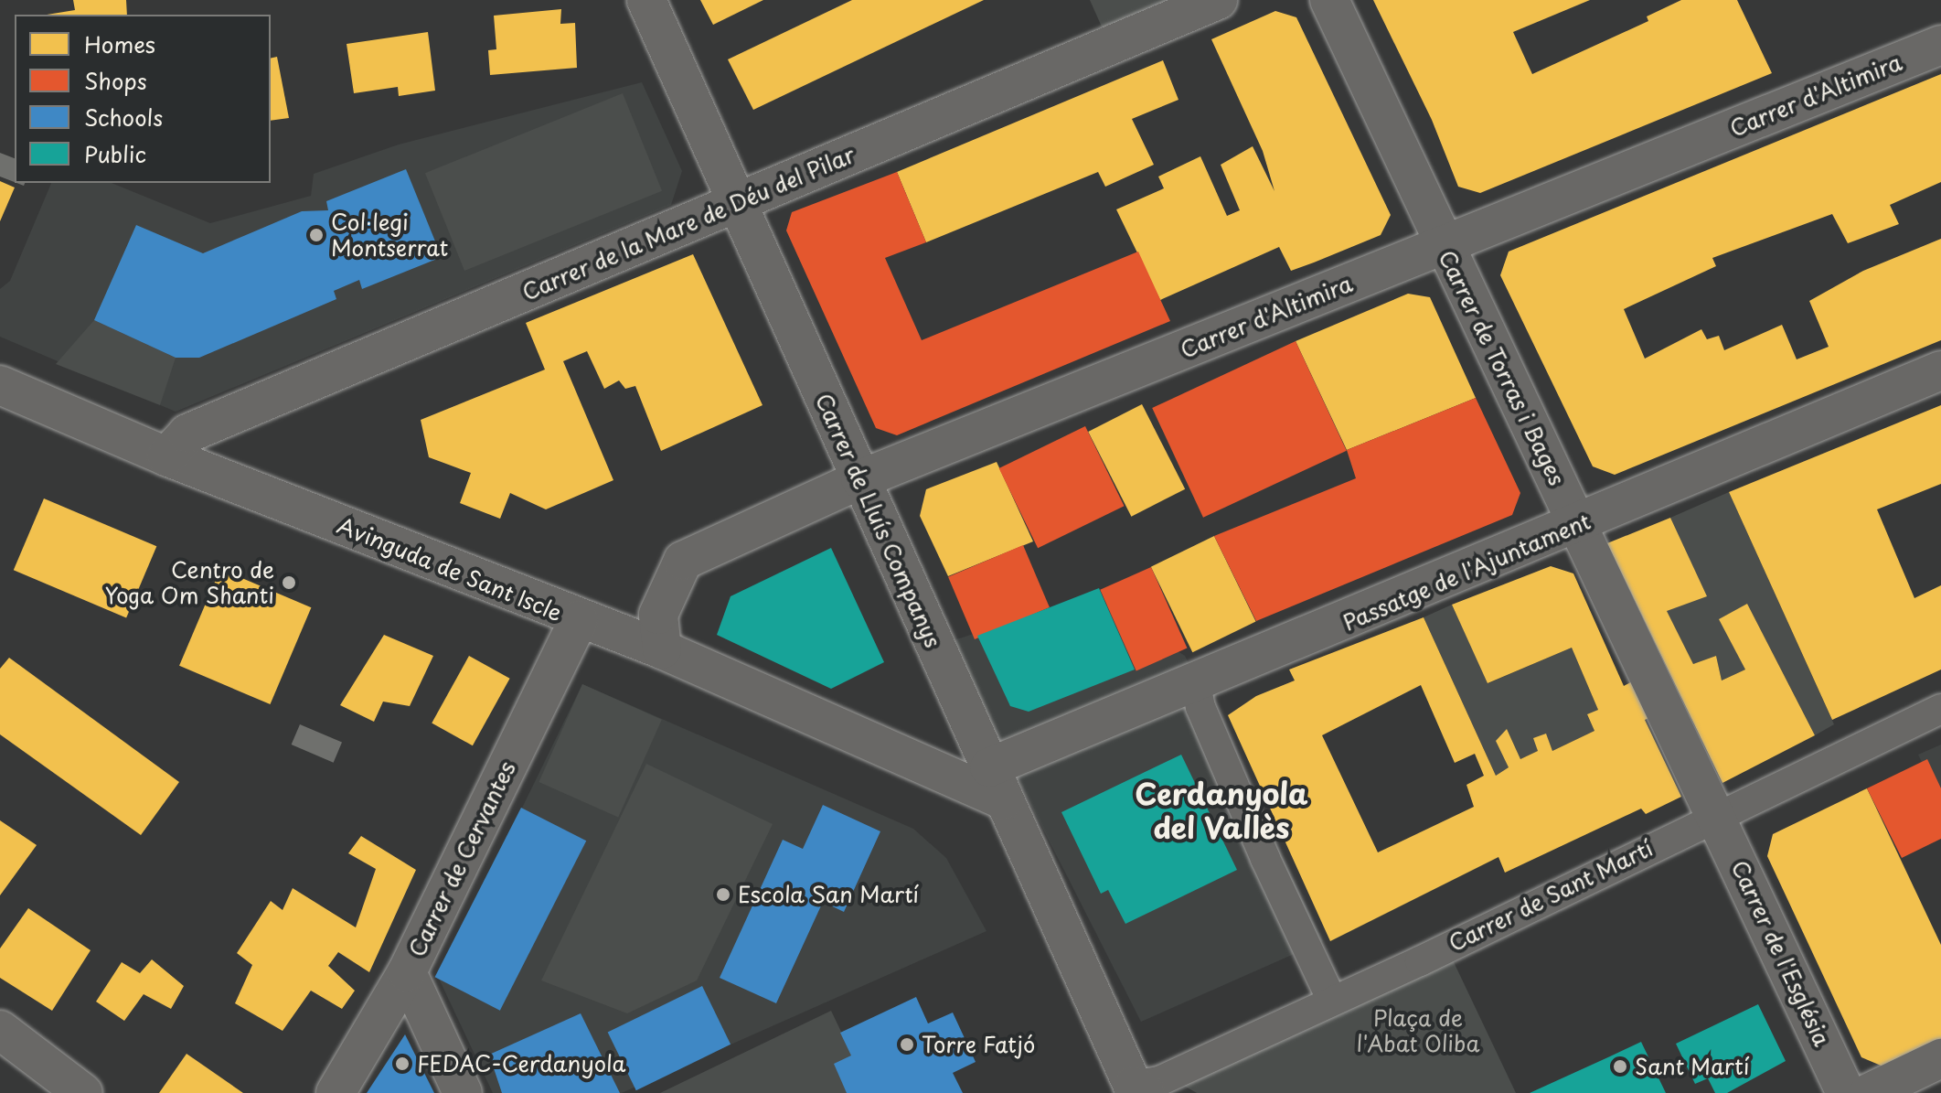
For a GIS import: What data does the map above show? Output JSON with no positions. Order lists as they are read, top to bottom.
{
  "streets": {
    "street": [
      "Carrer d'Altimira",
      "Carrer de la Mare de Déu del Pilar",
      "Carrer de Torras i Bages",
      "Carrer de Lluís Companys",
      "Avinguda de Sant Iscle",
      "Passatge de l'Ajuntament",
      "Carrer de Cervantes",
      "Carrer de Sant Martí",
      "Carrer de l'Església"
    ]
  },
  "crossings": [
    ["Carrer d'Altimira", "Carrer de Torras i Bages"],
    ["Carrer d'Altimira", "Carrer de Lluís Companys"],
    ["Carrer d'Altimira", "Avinguda de Sant Iscle"],
    ["Carrer de la Mare de Déu del Pilar", "Carrer de Lluís Companys"],
    ["Carrer de la Mare de Déu del Pilar", "Avinguda de Sant Iscle"],
    ["Carrer de Torras i Bages", "Passatge de l'Ajuntament"],
    ["Carrer de Torras i Bages", "Carrer de Sant Martí"],
    ["Carrer de Torras i Bages", "Carrer de l'Església"],
    ["Carrer de Lluís Companys", "Avinguda de Sant Iscle"],
    ["Carrer de Lluís Companys", "Passatge de l'Ajuntament"],
    ["Carrer de Lluís Companys", "Carrer de Sant Martí"],
    ["Avinguda de Sant Iscle", "Passatge de l'Ajuntament"],
    ["Avinguda de Sant Iscle", "Carrer de Cervantes"],
    ["Carrer de Sant Martí", "Carrer de l'Església"]
  ],
  "districts": ["Cerdanyola del Vallès"],
  "parks": ["Plaça de l'Abat Oliba"],
  "places": [
    "Col·legi Montserrat",
    "Centro de Yoga Om Shanti",
    "Escola San Martí",
    "Torre Fatjó",
    "FEDAC-Cerdanyola",
    "Sant Martí"
  ],
  "legend": [
    "Homes",
    "Shops",
    "Schools",
    "Public"
  ]
}
